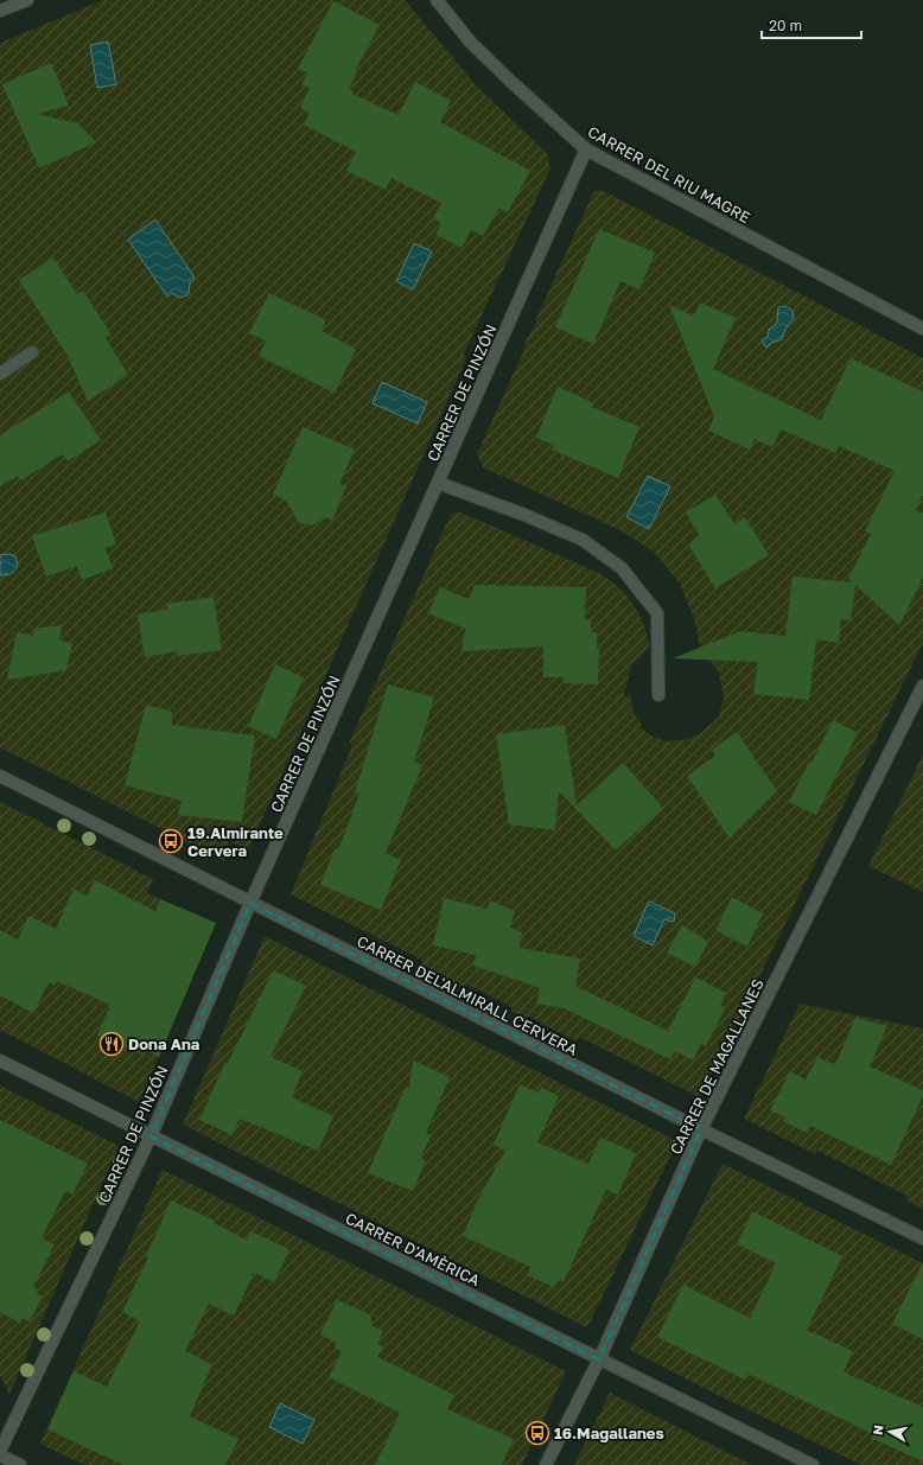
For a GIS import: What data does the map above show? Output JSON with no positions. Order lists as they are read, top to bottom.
{
  "streets": {
    "street": [
      "CARRER DEL RIU MAGRE",
      "CARRER DE PINZÓN",
      "CARRER DEL'ALMIRALL CERVERA",
      "CARRER DE MAGALLANES",
      "CARRER D'AMÈRICA"
    ]
  },
  "crossings": [
    ["CARRER DEL RIU MAGRE", "CARRER DE PINZÓN"],
    ["CARRER DE PINZÓN", "CARRER DEL'ALMIRALL CERVERA"],
    ["CARRER DE PINZÓN", "CARRER D'AMÈRICA"],
    ["CARRER DEL'ALMIRALL CERVERA", "CARRER DE MAGALLANES"],
    ["CARRER DE MAGALLANES", "CARRER D'AMÈRICA"]
  ],
  "places": {
    "bus stop": ["19.Almirante Cervera", "16.Magallanes"],
    "restaurant": ["Dona Ana"]
  },
  "scale_bar": "20 m",
  "north": "left"
}
